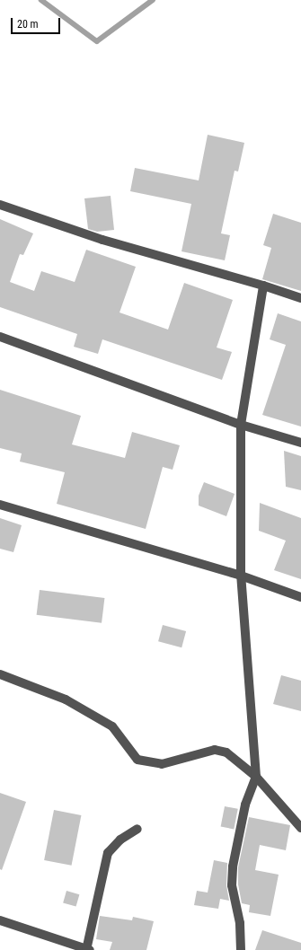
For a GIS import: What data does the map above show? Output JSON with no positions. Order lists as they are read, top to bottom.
{
  "scale_bar": "20 m"
}
